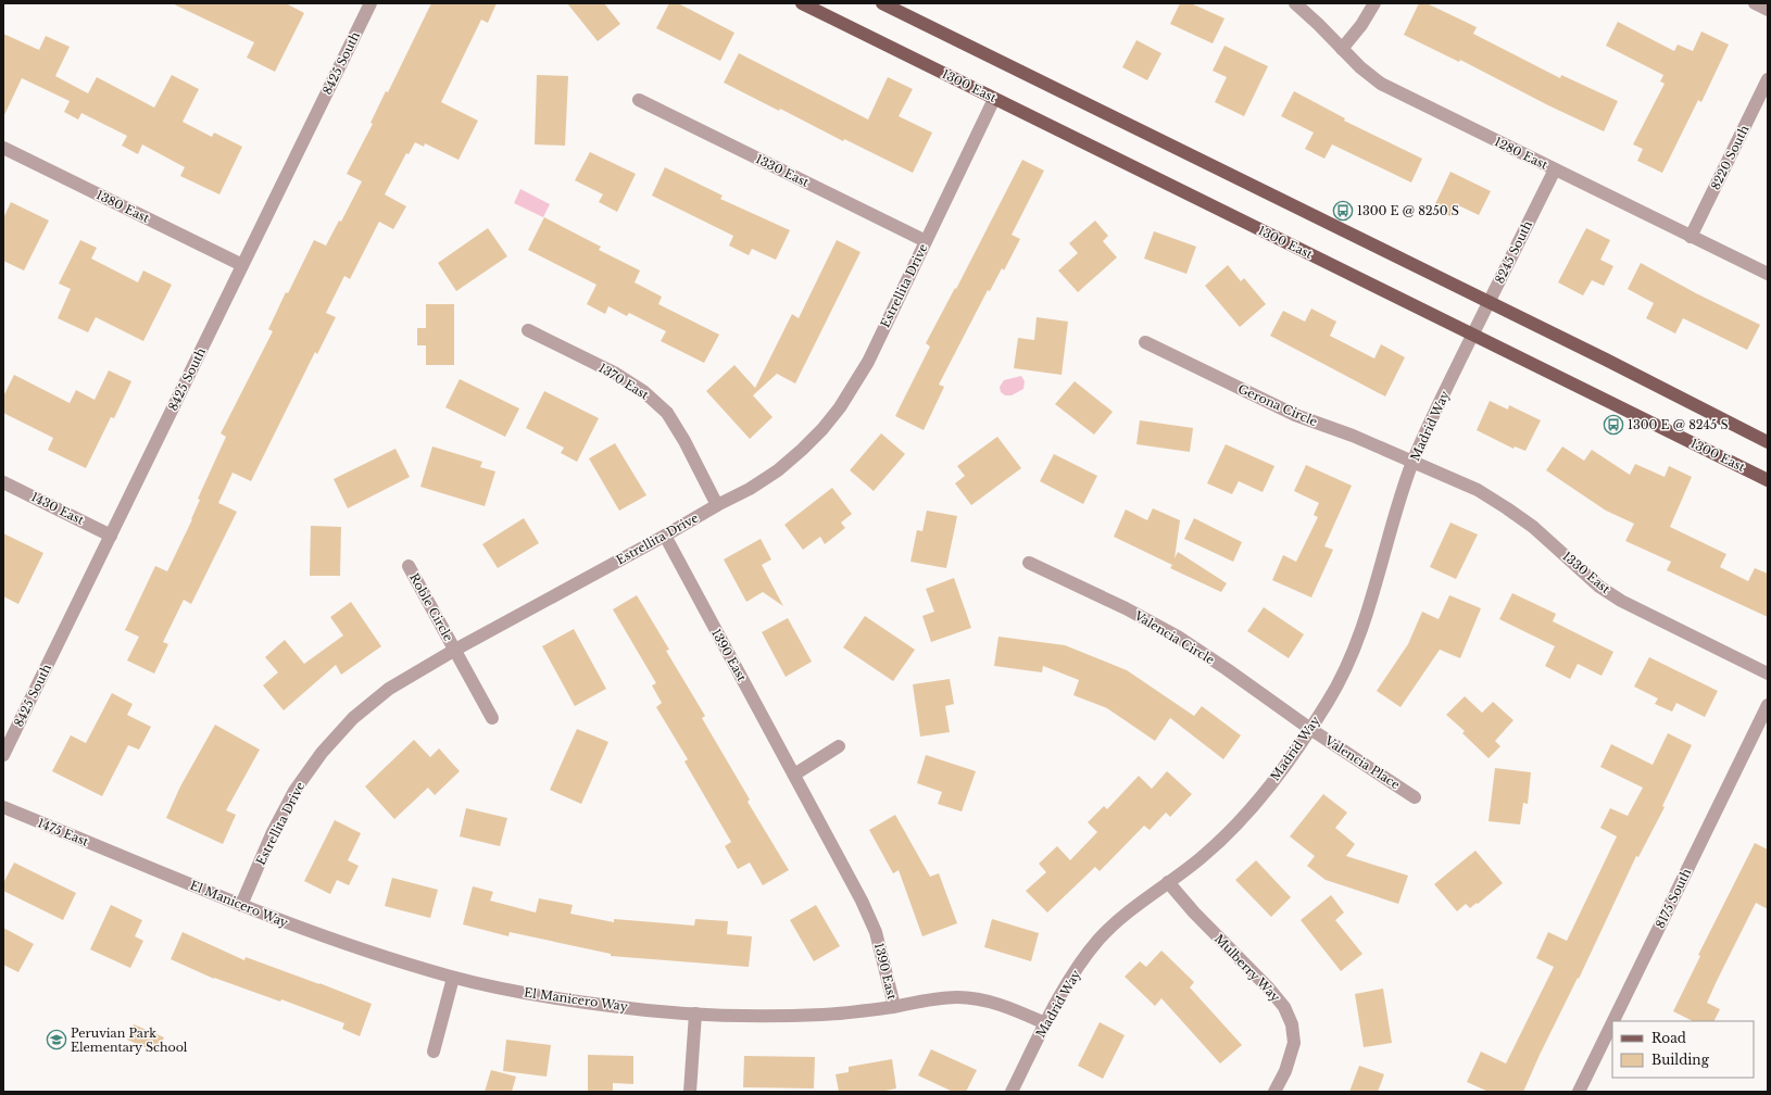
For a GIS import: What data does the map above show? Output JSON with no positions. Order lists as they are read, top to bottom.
{
  "streets": {
    "main road": ["1300 East"],
    "street": [
      "8425 South",
      "1280 East",
      "8220 South",
      "1330 East",
      "1380 East",
      "8245 South",
      "Estrellita Drive",
      "1370 East",
      "Gerona Circle",
      "Madrid Way",
      "1430 East",
      "Roble Circle",
      "Valencia Circle",
      "1390 East",
      "Valencia Place",
      "1475 East",
      "8175 South",
      "El Manicero Way",
      "Mulberry Way"
    ]
  },
  "crossings": [
    ["8425 South", "1380 East"],
    ["8425 South", "1430 East"],
    ["1300 East", "8245 South"],
    ["1300 East", "Estrellita Drive"],
    ["1300 East", "Madrid Way"],
    ["1280 East", "8220 South"],
    ["1280 East", "8245 South"],
    ["1330 East", "Estrellita Drive"],
    ["1330 East", "Gerona Circle"],
    ["1330 East", "Madrid Way"],
    ["8245 South", "Madrid Way"],
    ["Estrellita Drive", "1370 East"],
    ["Estrellita Drive", "Roble Circle"],
    ["Estrellita Drive", "1390 East"],
    ["Estrellita Drive", "El Manicero Way"],
    ["Gerona Circle", "Madrid Way"],
    ["Madrid Way", "Valencia Circle"],
    ["Madrid Way", "Valencia Place"],
    ["Madrid Way", "El Manicero Way"],
    ["Madrid Way", "Mulberry Way"],
    ["Valencia Circle", "Valencia Place"],
    ["1390 East", "El Manicero Way"],
    ["1475 East", "El Manicero Way"]
  ],
  "places": {
    "bus stop": ["1300 E @ 8250 S", "1300 E @ 8245 S"],
    "school or university": ["Peruvian Park Elementary School"]
  },
  "legend": ["Road", "Building"]
}
